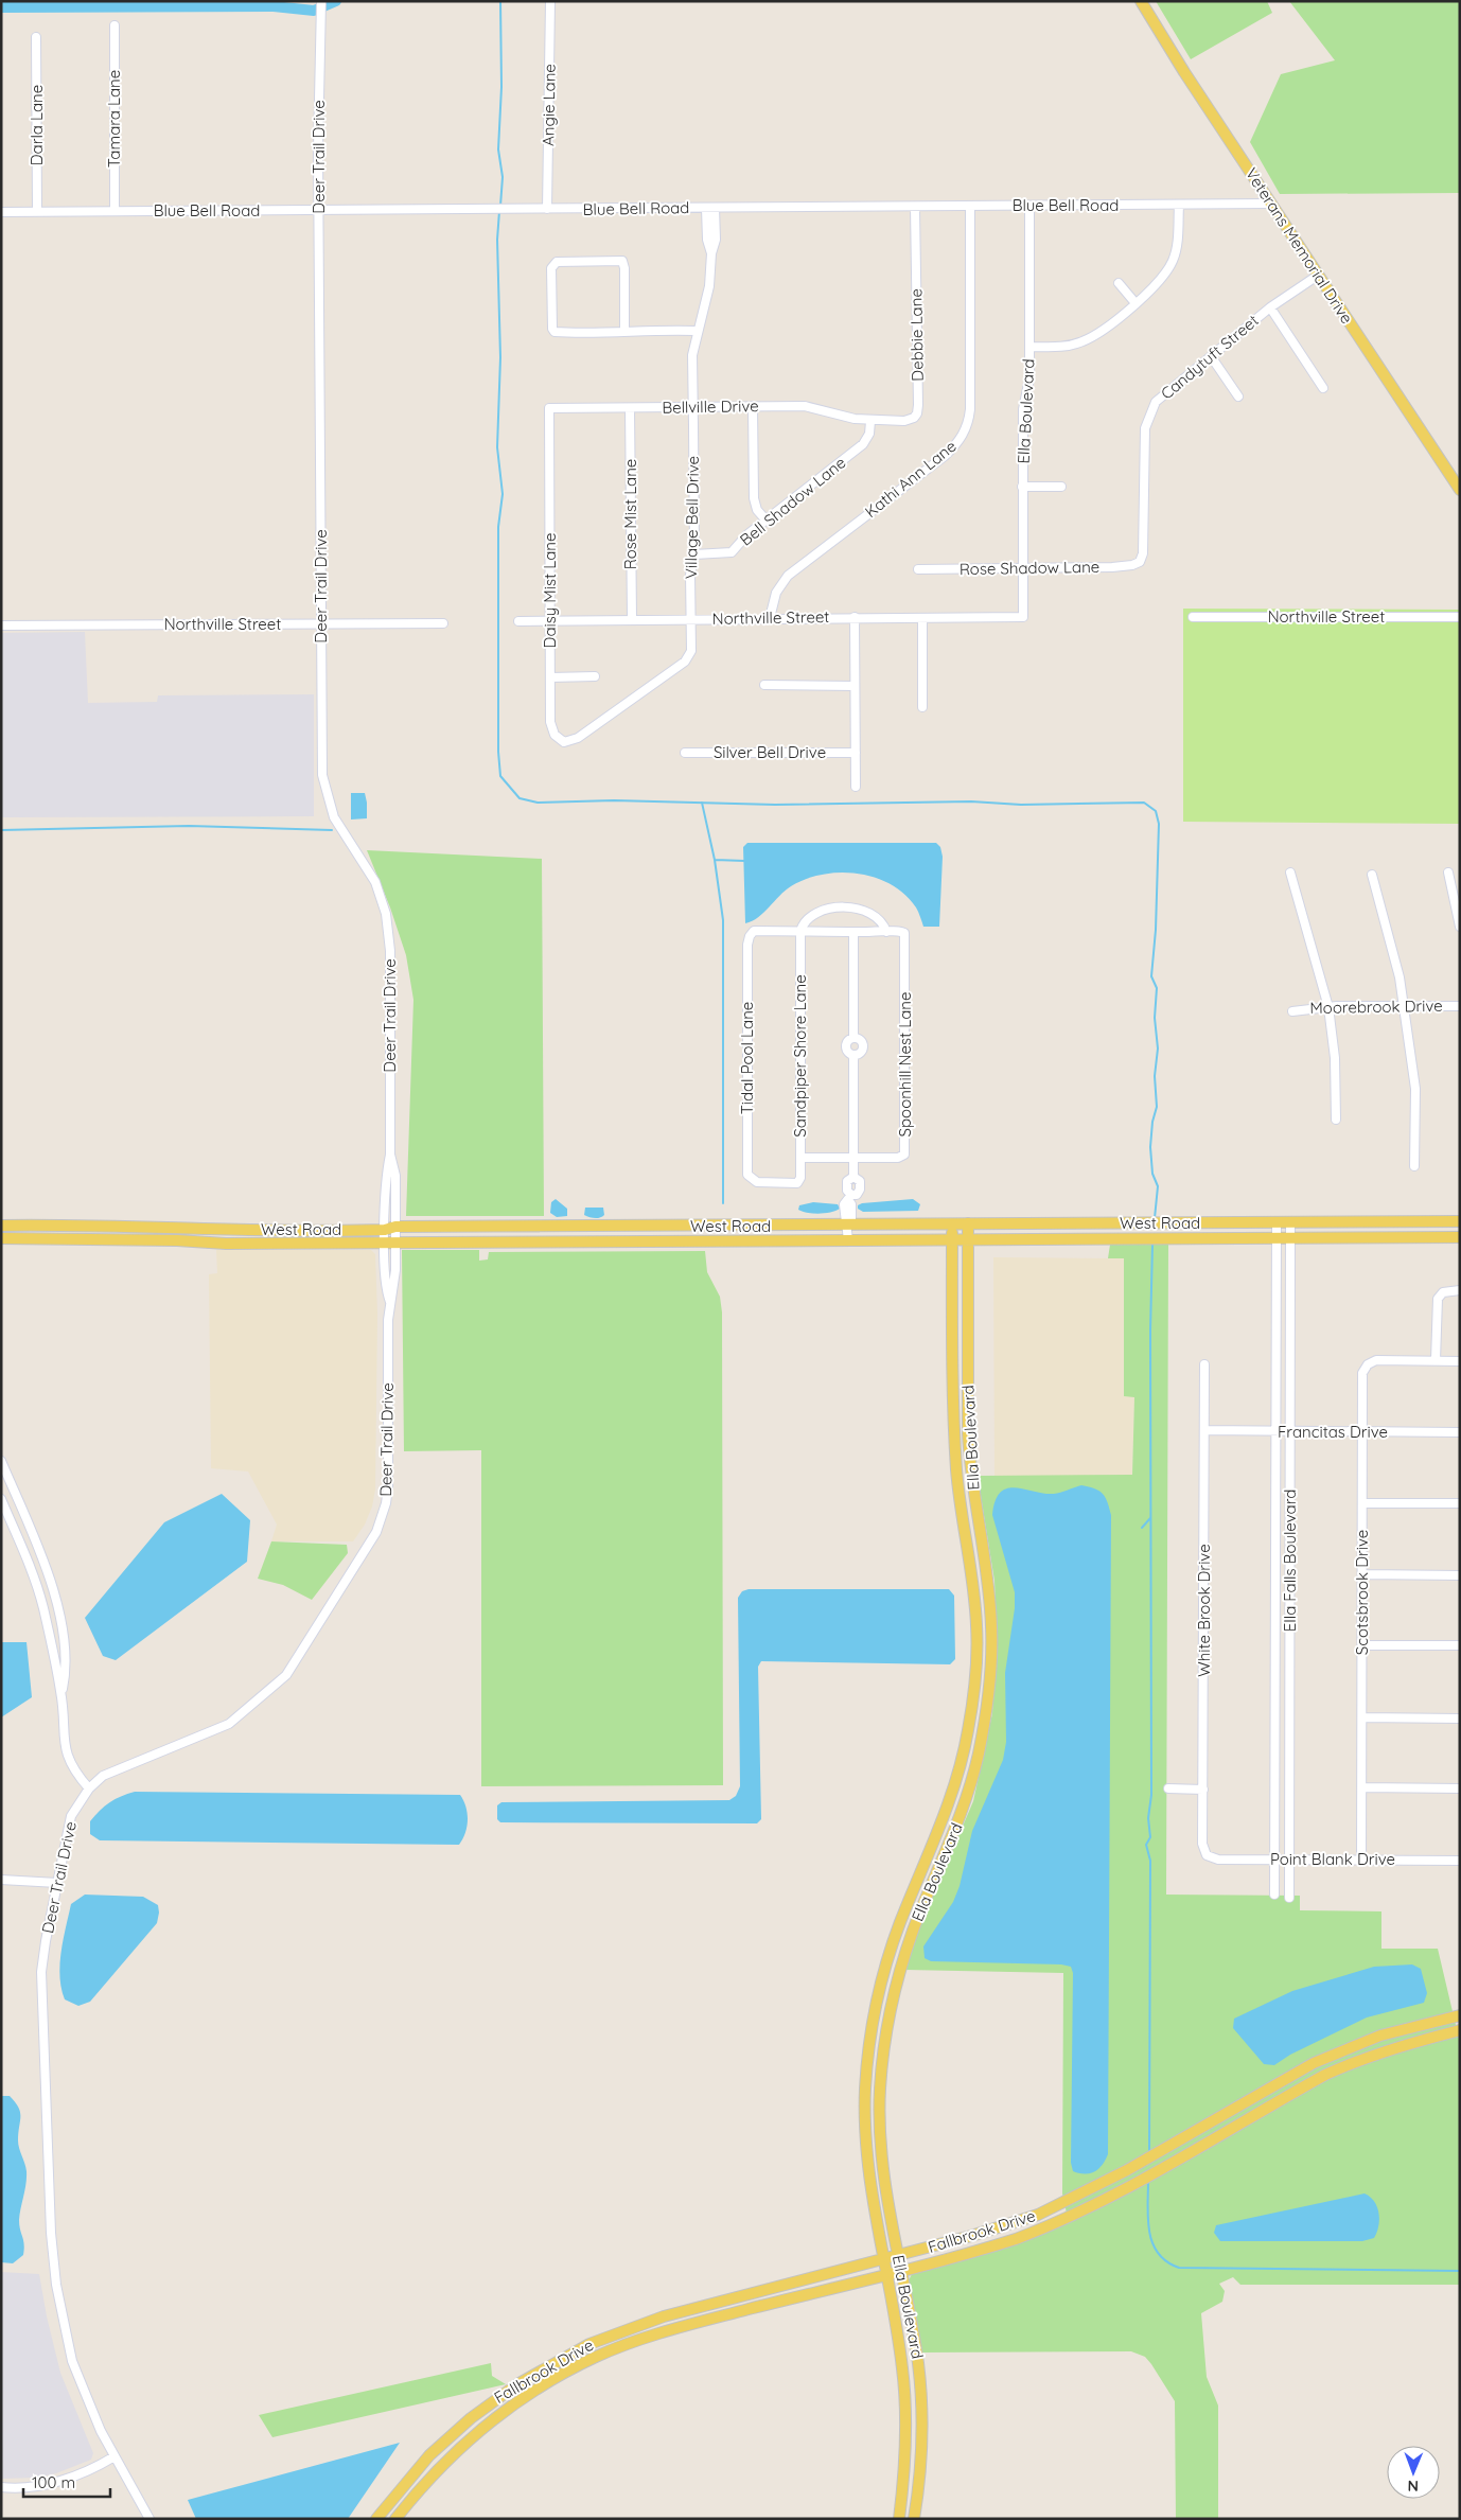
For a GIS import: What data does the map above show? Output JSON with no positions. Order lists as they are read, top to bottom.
{
  "streets": {
    "main road": [
      "Veterans Memorial Drive",
      "Ella Boulevard",
      "West Road",
      "Fallbrook Drive"
    ],
    "street": [
      "Angie Lane",
      "Tamara Lane",
      "Darla Lane",
      "Deer Trail Drive",
      "Blue Bell Road",
      "Debbie Lane",
      "Candytuft Street",
      "Bellville Drive",
      "Kathi Ann Lane",
      "Bell Shadow Lane",
      "Rose Mist Lane",
      "Village Bell Drive",
      "Rose Shadow Lane",
      "Daisy Mist Lane",
      "Northville Street",
      "Silver Bell Drive",
      "Moorebrook Drive",
      "Sandpiper Shore Lane",
      "Tidal Pool Lane",
      "Spoonhill Nest Lane",
      "Francitas Drive",
      "Ella Falls Boulevard",
      "Scotsbrook Drive",
      "White Brook Drive",
      "Point Blank Drive"
    ]
  },
  "crossings": [
    ["Angie Lane", "Blue Bell Road"],
    ["Tamara Lane", "Blue Bell Road"],
    ["Darla Lane", "Blue Bell Road"],
    ["Deer Trail Drive", "Blue Bell Road"],
    ["Deer Trail Drive", "Northville Street"],
    ["Deer Trail Drive", "West Road"],
    ["Blue Bell Road", "Veterans Memorial Drive"],
    ["Blue Bell Road", "Debbie Lane"],
    ["Blue Bell Road", "Ella Boulevard"],
    ["Blue Bell Road", "Kathi Ann Lane"],
    ["Blue Bell Road", "Village Bell Drive"],
    ["Veterans Memorial Drive", "Candytuft Street"],
    ["Debbie Lane", "Bellville Drive"],
    ["Debbie Lane", "Bell Shadow Lane"],
    ["Candytuft Street", "Rose Shadow Lane"],
    ["Bellville Drive", "Bell Shadow Lane"],
    ["Bellville Drive", "Rose Mist Lane"],
    ["Bellville Drive", "Village Bell Drive"],
    ["Bellville Drive", "Daisy Mist Lane"],
    ["Ella Boulevard", "Rose Shadow Lane"],
    ["Ella Boulevard", "Northville Street"],
    ["Ella Boulevard", "West Road"],
    ["Ella Boulevard", "Fallbrook Drive"],
    ["Kathi Ann Lane", "Northville Street"],
    ["Bell Shadow Lane", "Village Bell Drive"],
    ["Rose Mist Lane", "Northville Street"],
    ["Village Bell Drive", "Daisy Mist Lane"],
    ["Village Bell Drive", "Northville Street"],
    ["Daisy Mist Lane", "Northville Street"],
    ["Sandpiper Shore Lane", "Tidal Pool Lane"],
    ["Sandpiper Shore Lane", "Spoonhill Nest Lane"],
    ["West Road", "Ella Falls Boulevard"],
    ["Francitas Drive", "Ella Falls Boulevard"],
    ["Francitas Drive", "Scotsbrook Drive"],
    ["Francitas Drive", "White Brook Drive"],
    ["Ella Falls Boulevard", "Point Blank Drive"],
    ["Scotsbrook Drive", "Point Blank Drive"],
    ["White Brook Drive", "Point Blank Drive"]
  ],
  "scale_bar": "100 m",
  "north": "bottom"
}
